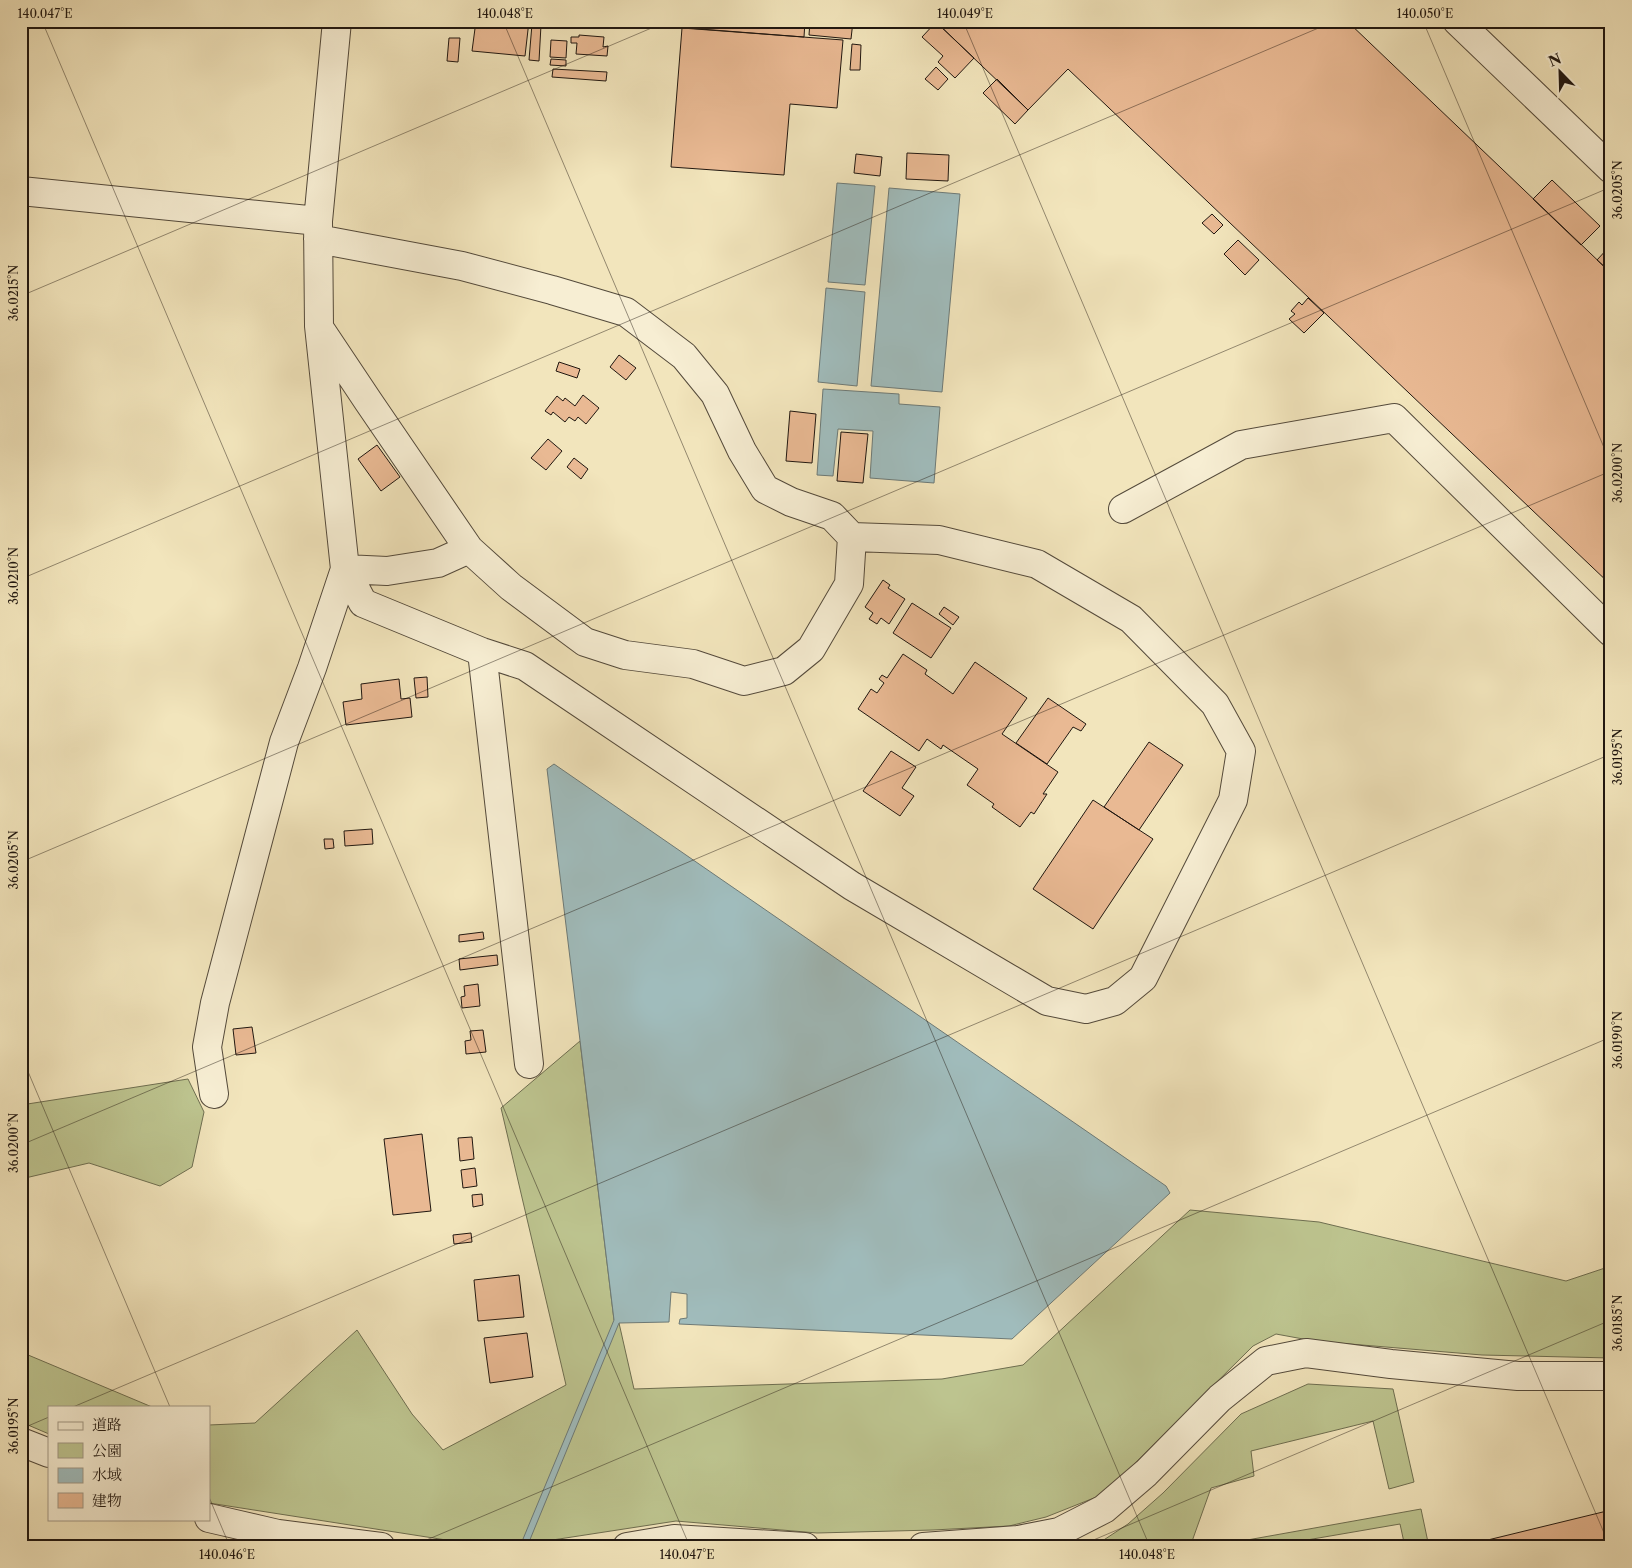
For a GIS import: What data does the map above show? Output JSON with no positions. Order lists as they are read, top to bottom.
{
  "legend": [
    "道路",
    "公園",
    "水域",
    "建物"
  ],
  "north": "top left",
  "coordinates": [
    "140.047°E",
    "140.048°E",
    "140.049°E",
    "140.050°E",
    "36.0205°N",
    "36.0215°N",
    "36.0200°N",
    "36.0210°N",
    "36.0195°N",
    "36.0190°N",
    "36.0185°N",
    "140.046°E"
  ]
}
